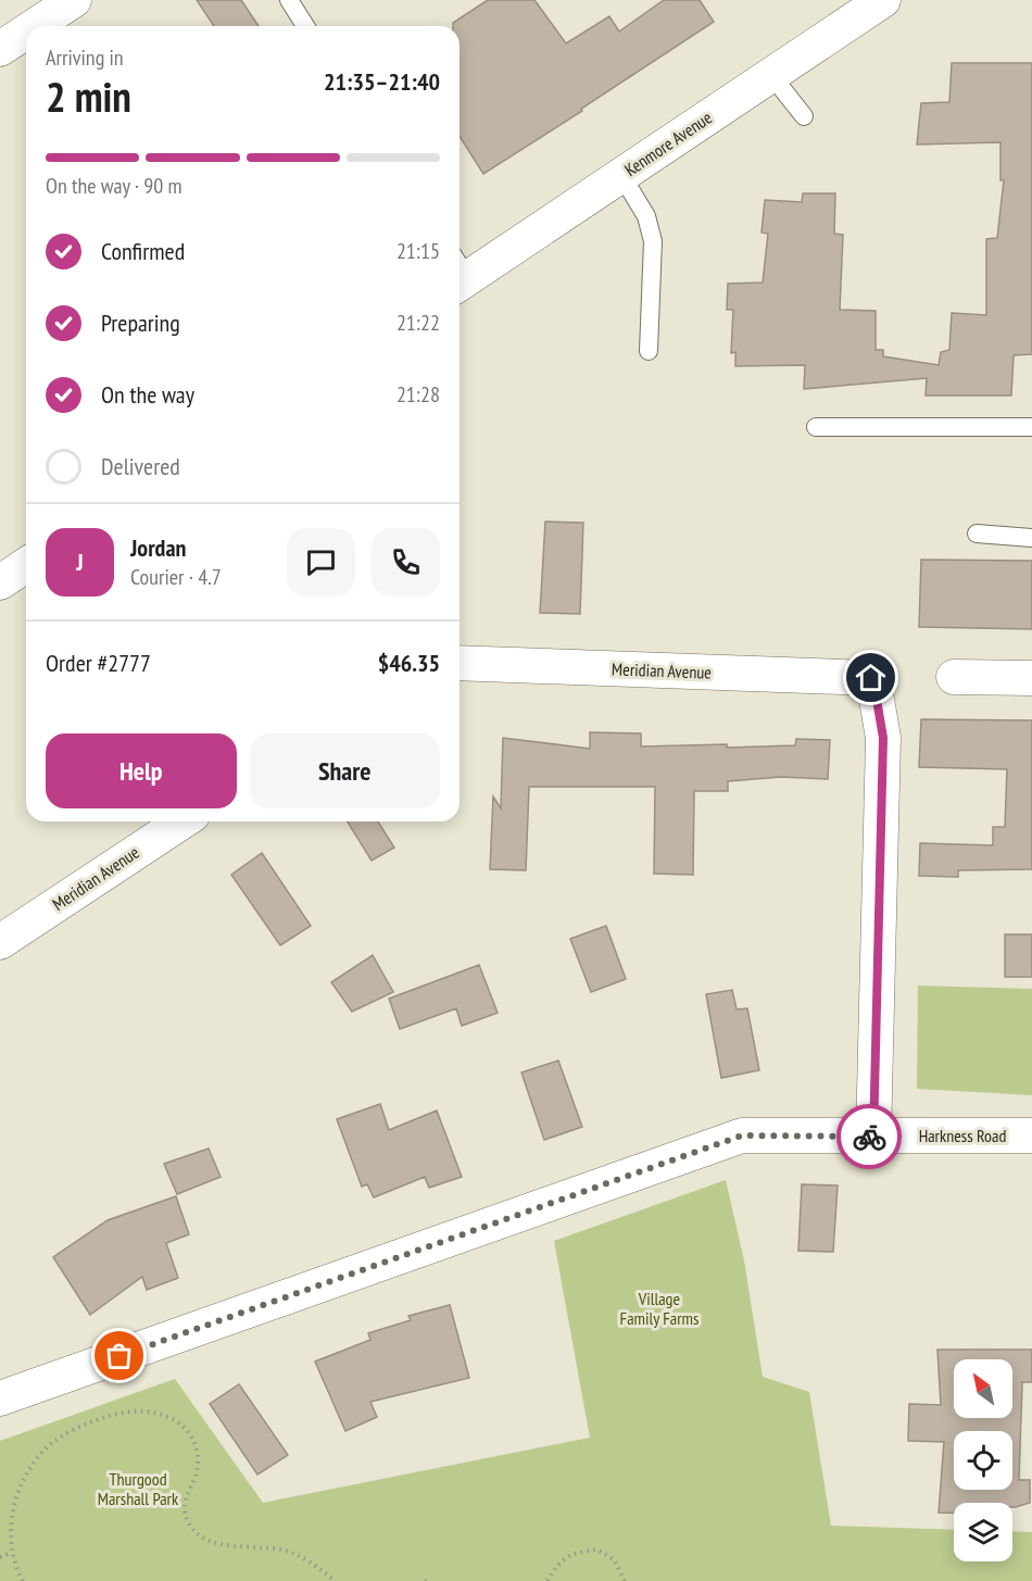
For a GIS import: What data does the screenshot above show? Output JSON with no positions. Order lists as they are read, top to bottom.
{
  "streets": {
    "street": ["Kenmore Avenue", "Meridian Avenue", "Harkness Road"]
  },
  "crossings": [
    ["Meridian Avenue", "Harkness Road"]
  ],
  "parks": ["Village Family Farms", "Thurgood Marshall Park"],
  "north": "top left",
  "page": {
    "heading": ["2 min", "Arriving in", "21:35–21:40"],
    "panel": [
      "Jordan",
      "Courier · 4.7",
      "Order #2777",
      "$46.35"
    ],
    "bar": "On the way · 90 m",
    "list": [
      ["Confirmed", "21:15"],
      ["Preparing", "21:22"],
      ["On the way", "21:28"],
      "Delivered"
    ],
    "round": "J",
    "buttons": ["Help", "Share"]
  }
}
